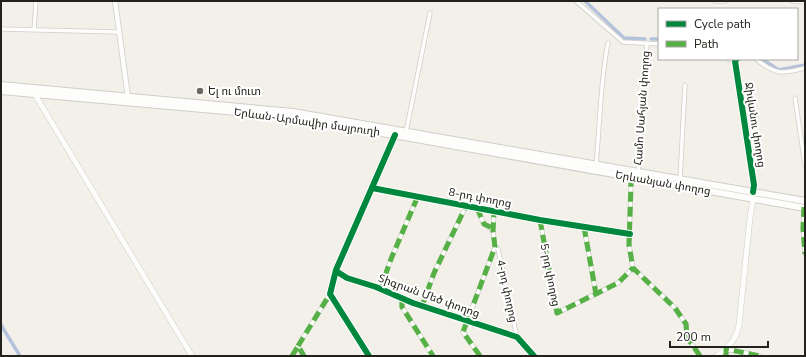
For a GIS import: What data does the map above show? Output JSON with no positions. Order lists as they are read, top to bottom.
{
  "streets": {
    "highway": ["Երևան-Արմավիր մայրուղի", "Երևանյան փողոց"],
    "street": [
      "Համո Սահյան փողոց",
      "Ջիվանու փողոց",
      "8-րդ փողոց",
      "5-րդ փողոց",
      "4-րդ փողոց",
      "Տիգրան Մեծ փողոց"
    ]
  },
  "crossings": [
    ["Համո Սահյան փողոց", "Երևանյան փողոց"],
    ["Համո Սահյան փողոց", "8-րդ փողոց"],
    ["Համո Սահյան փողոց", "5-րդ փողոց"],
    ["Երևան-Արմավիր մայրուղի", "Երևանյան փողոց"],
    ["Ջիվանու փողոց", "Երևանյան փողոց"],
    ["8-րդ փողոց", "5-րդ փողոց"],
    ["8-րդ փողոց", "4-րդ փողոց"],
    ["8-րդ փողոց", "Տիգրան Մեծ փողոց"],
    ["4-րդ փողոց", "Տիգրան Մեծ փողոց"]
  ],
  "places": ["Ել ու մուտ"],
  "legend": ["Cycle path", "Path"],
  "scale_bar": "200 m"
}
